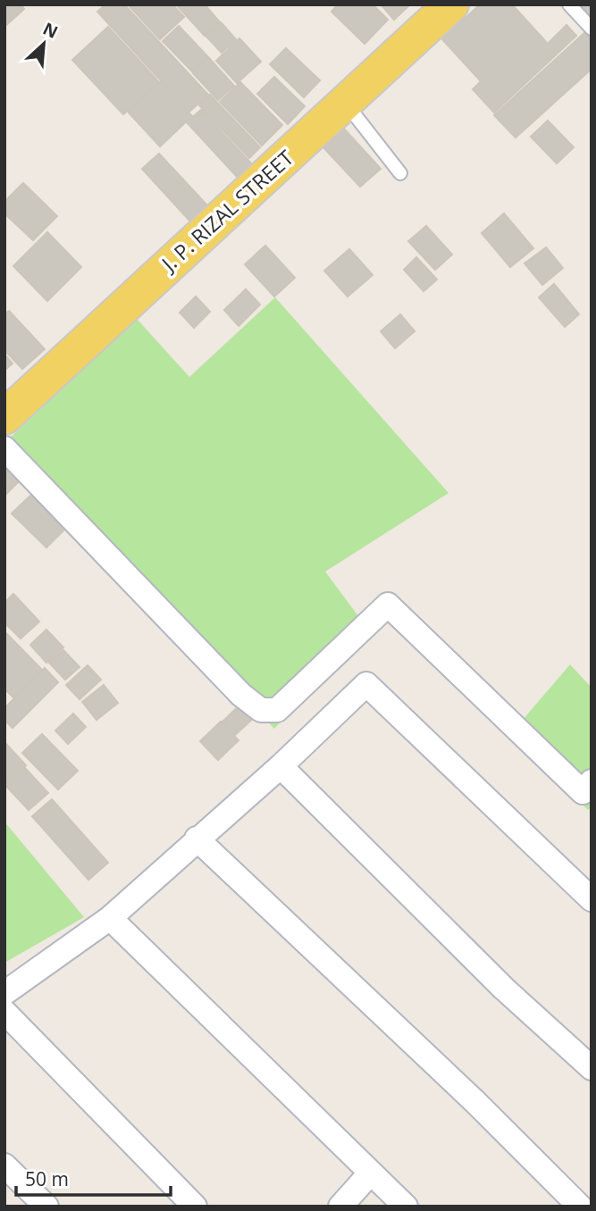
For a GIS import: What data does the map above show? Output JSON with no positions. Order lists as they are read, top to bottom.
{
  "streets": {
    "main road": ["J. P. RIZAL STREET"]
  },
  "scale_bar": "50 m",
  "north": "top right"
}
